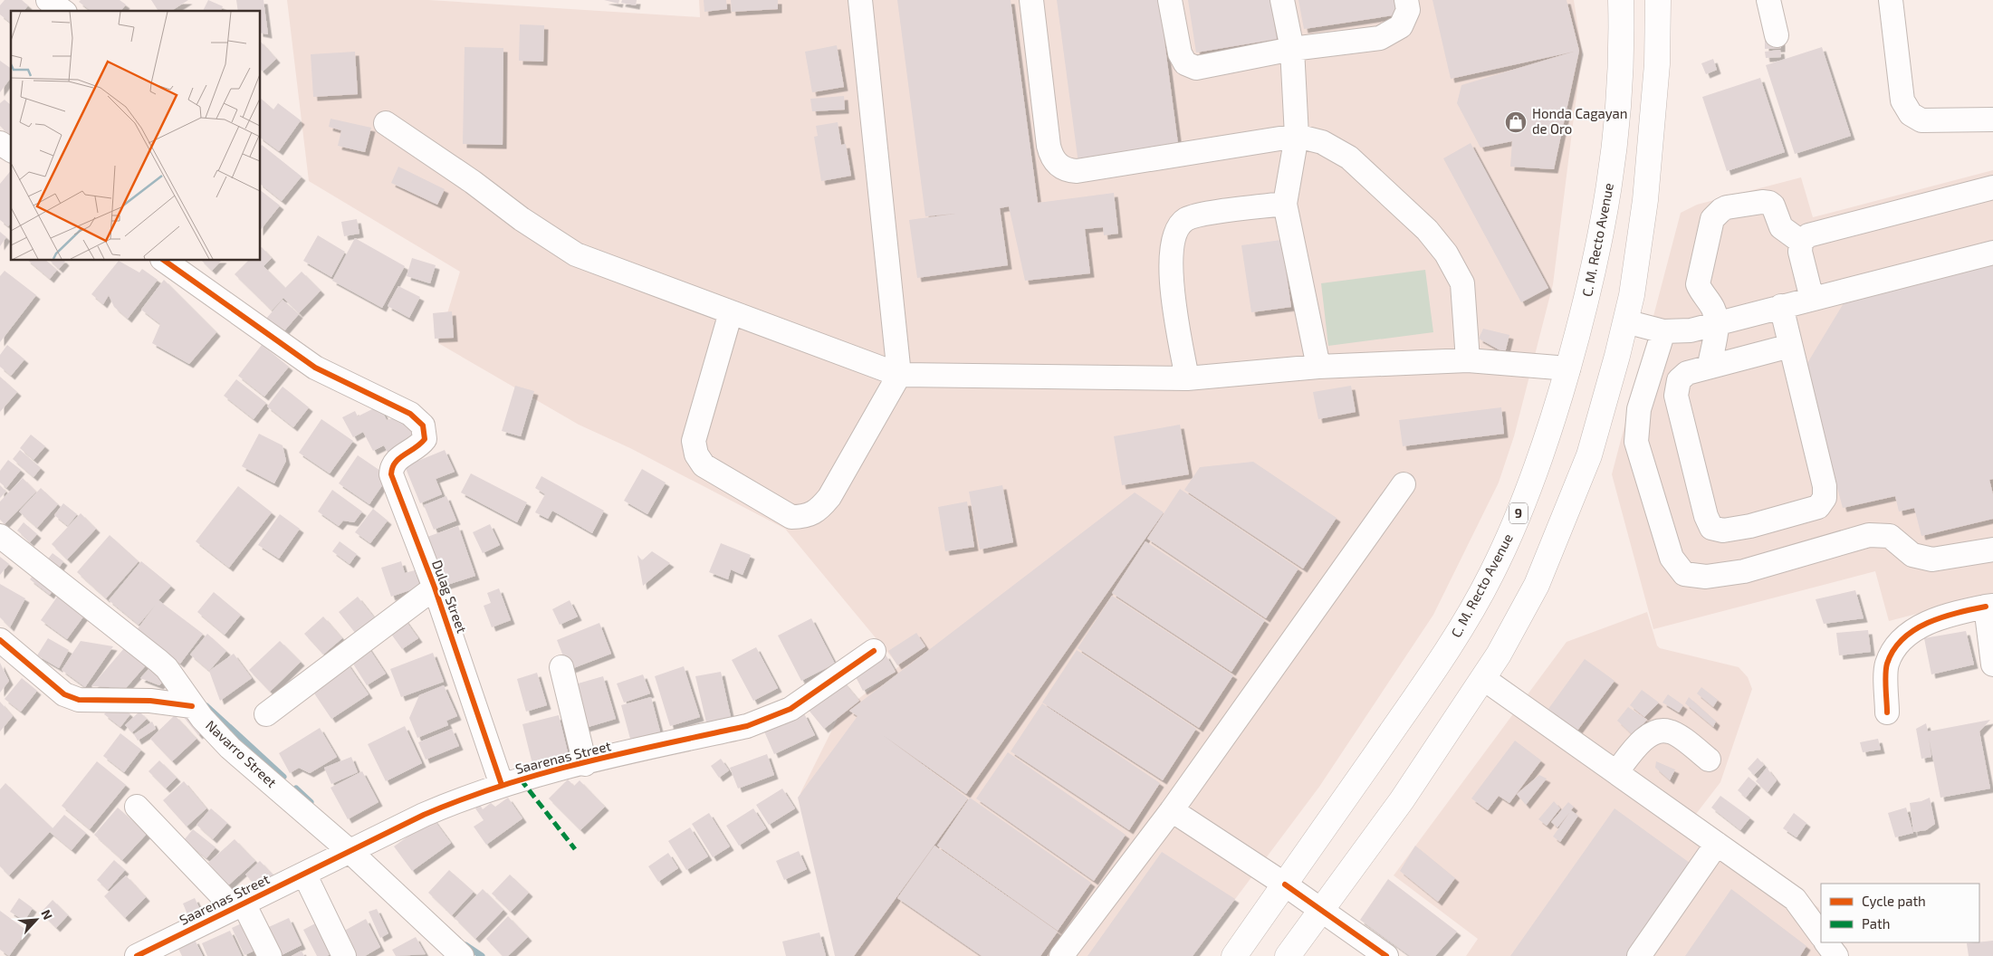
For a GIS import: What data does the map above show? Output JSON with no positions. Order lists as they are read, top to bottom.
{
  "streets": {
    "highway": ["C. M. Recto Avenue", "9"],
    "street": ["Dulag Street", "Navarro Street", "Saarenas Street"]
  },
  "crossings": [
    ["Dulag Street", "Saarenas Street"],
    ["Navarro Street", "Saarenas Street"]
  ],
  "places": {
    "shop": ["Honda Cagayan de Oro"]
  },
  "legend": ["Cycle path", "Path"],
  "north": "top right"
}
